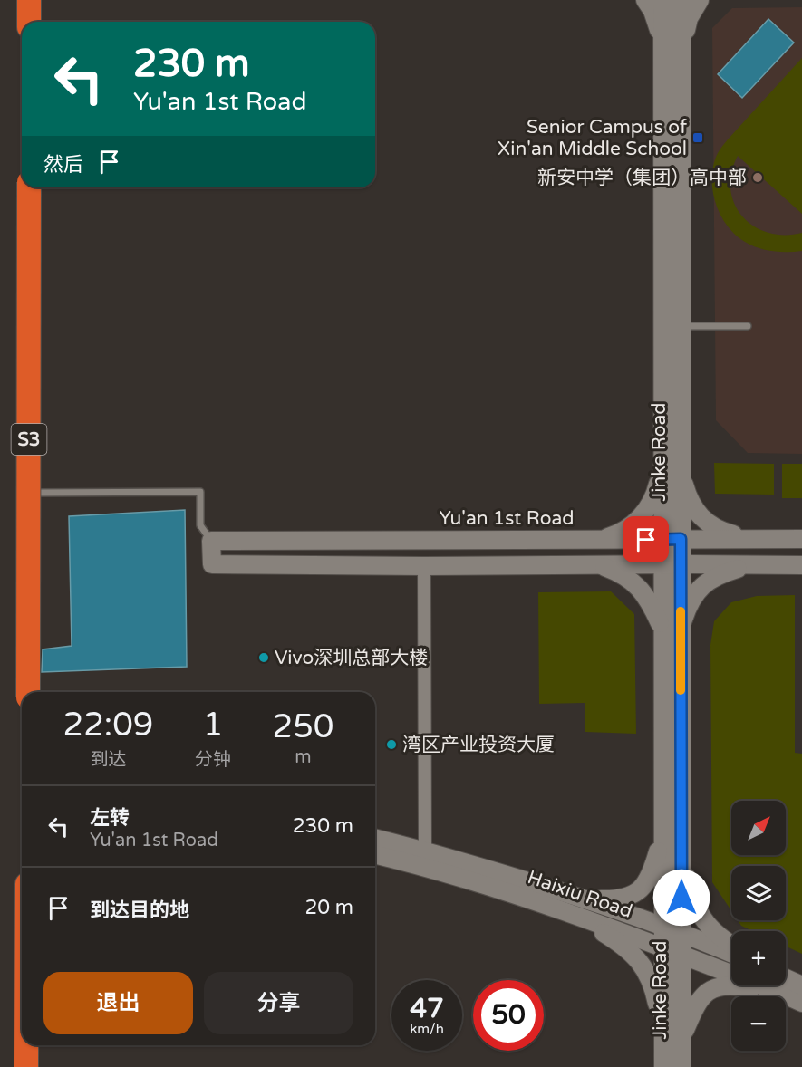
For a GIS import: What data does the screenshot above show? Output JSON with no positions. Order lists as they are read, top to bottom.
{
  "streets": {
    "highway": ["S3"],
    "main road": ["Jinke Road", "Yu'an 1st Road", "Haixiu Road"]
  },
  "crossings": [
    ["Jinke Road", "Yu'an 1st Road"],
    ["Jinke Road", "Haixiu Road"]
  ],
  "places": {
    "transit": ["Senior Campus of Xin'an Middle School"],
    "other": ["新安中学（集团）高中部", "Vivo深圳总部大楼", "湾区产业投资大厦"]
  },
  "north": "top right",
  "page": {
    "turn": ["230 m", "Yu'an 1st Road"],
    "then": "然后",
    "eta": [
      "22:09",
      "到达",
      "1",
      "分钟",
      "250",
      "m"
    ],
    "list": [
      {
        "name": "左转",
        "note": "Yu'an 1st Road",
        "value": "230 m"
      },
      {
        "name": "到达目的地",
        "value": "20 m"
      }
    ],
    "map_buttons": ["+", "−"],
    "buttons": ["退出", "分享"],
    "speed": "47 km/h",
    "limit": "50"
  }
}
